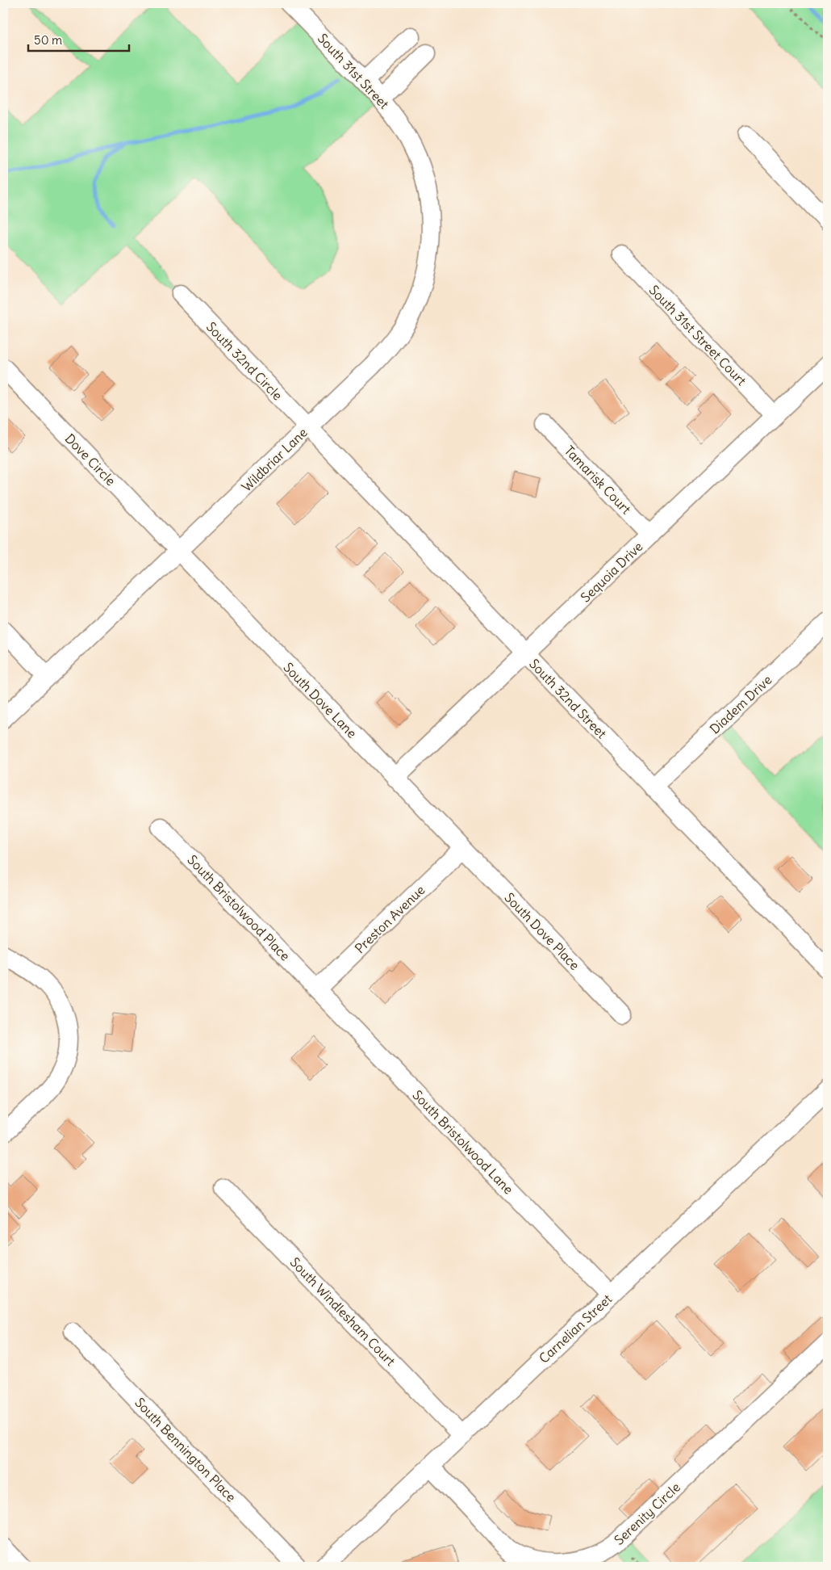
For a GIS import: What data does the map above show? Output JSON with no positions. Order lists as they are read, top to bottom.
{
  "streets": {
    "street": [
      "South 31st Street",
      "South 31st Street Court",
      "South 32nd Circle",
      "Dove Circle",
      "Wildbriar Lane",
      "Tamarisk Court",
      "Sequoia Drive",
      "South 32nd Street",
      "South Dove Lane",
      "Diadem Drive",
      "South Bristolwood Place",
      "Preston Avenue",
      "South Dove Place",
      "South Bristolwood Lane",
      "South Windlesham Court",
      "Carnelian Street",
      "South Bennington Place",
      "Serenity Circle"
    ]
  },
  "crossings": [
    ["South 31st Street", "Wildbriar Lane"],
    ["South 31st Street Court", "Sequoia Drive"],
    ["South 32nd Circle", "Wildbriar Lane"],
    ["South 32nd Circle", "South 32nd Street"],
    ["Dove Circle", "Wildbriar Lane"],
    ["Dove Circle", "South Dove Lane"],
    ["Wildbriar Lane", "South 32nd Street"],
    ["Wildbriar Lane", "South Dove Lane"],
    ["Tamarisk Court", "Sequoia Drive"],
    ["Sequoia Drive", "South 32nd Street"],
    ["Sequoia Drive", "South Dove Lane"],
    ["South 32nd Street", "Diadem Drive"],
    ["South Dove Lane", "Preston Avenue"],
    ["South Dove Lane", "South Dove Place"],
    ["South Bristolwood Place", "Preston Avenue"],
    ["South Bristolwood Place", "South Bristolwood Lane"],
    ["Preston Avenue", "South Dove Place"],
    ["Preston Avenue", "South Bristolwood Lane"],
    ["South Bristolwood Lane", "Carnelian Street"],
    ["South Windlesham Court", "Carnelian Street"],
    ["Carnelian Street", "Serenity Circle"]
  ],
  "scale_bar": "50 m"
}
